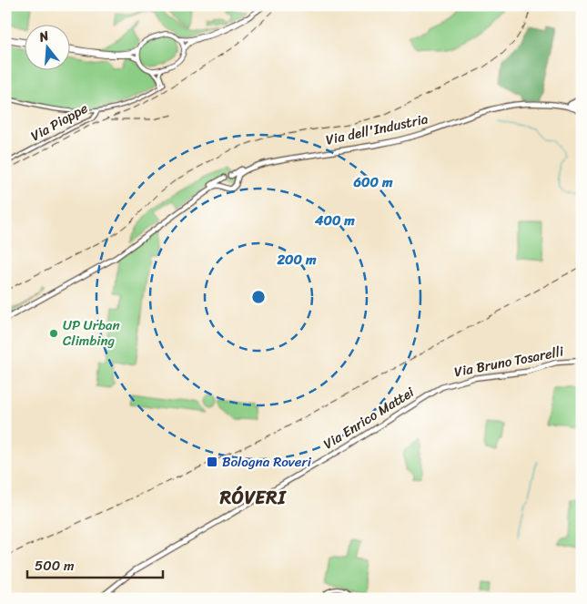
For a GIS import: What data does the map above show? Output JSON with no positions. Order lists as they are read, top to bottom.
{
  "streets": {
    "main road": ["Via dell'Industria", "Via Bruno Tosarelli", "Via Enrico Mattei"],
    "street": ["Via Pioppe"]
  },
  "crossings": [
    ["Via Bruno Tosarelli", "Via Enrico Mattei"]
  ],
  "districts": ["RÓVERI"],
  "places": {
    "other": ["UP Urban Climbing"],
    "transit": ["Bologna Roveri"]
  },
  "scale_bar": "500 m",
  "north": "top",
  "rings": ["600 m", "400 m", "200 m"]
}
